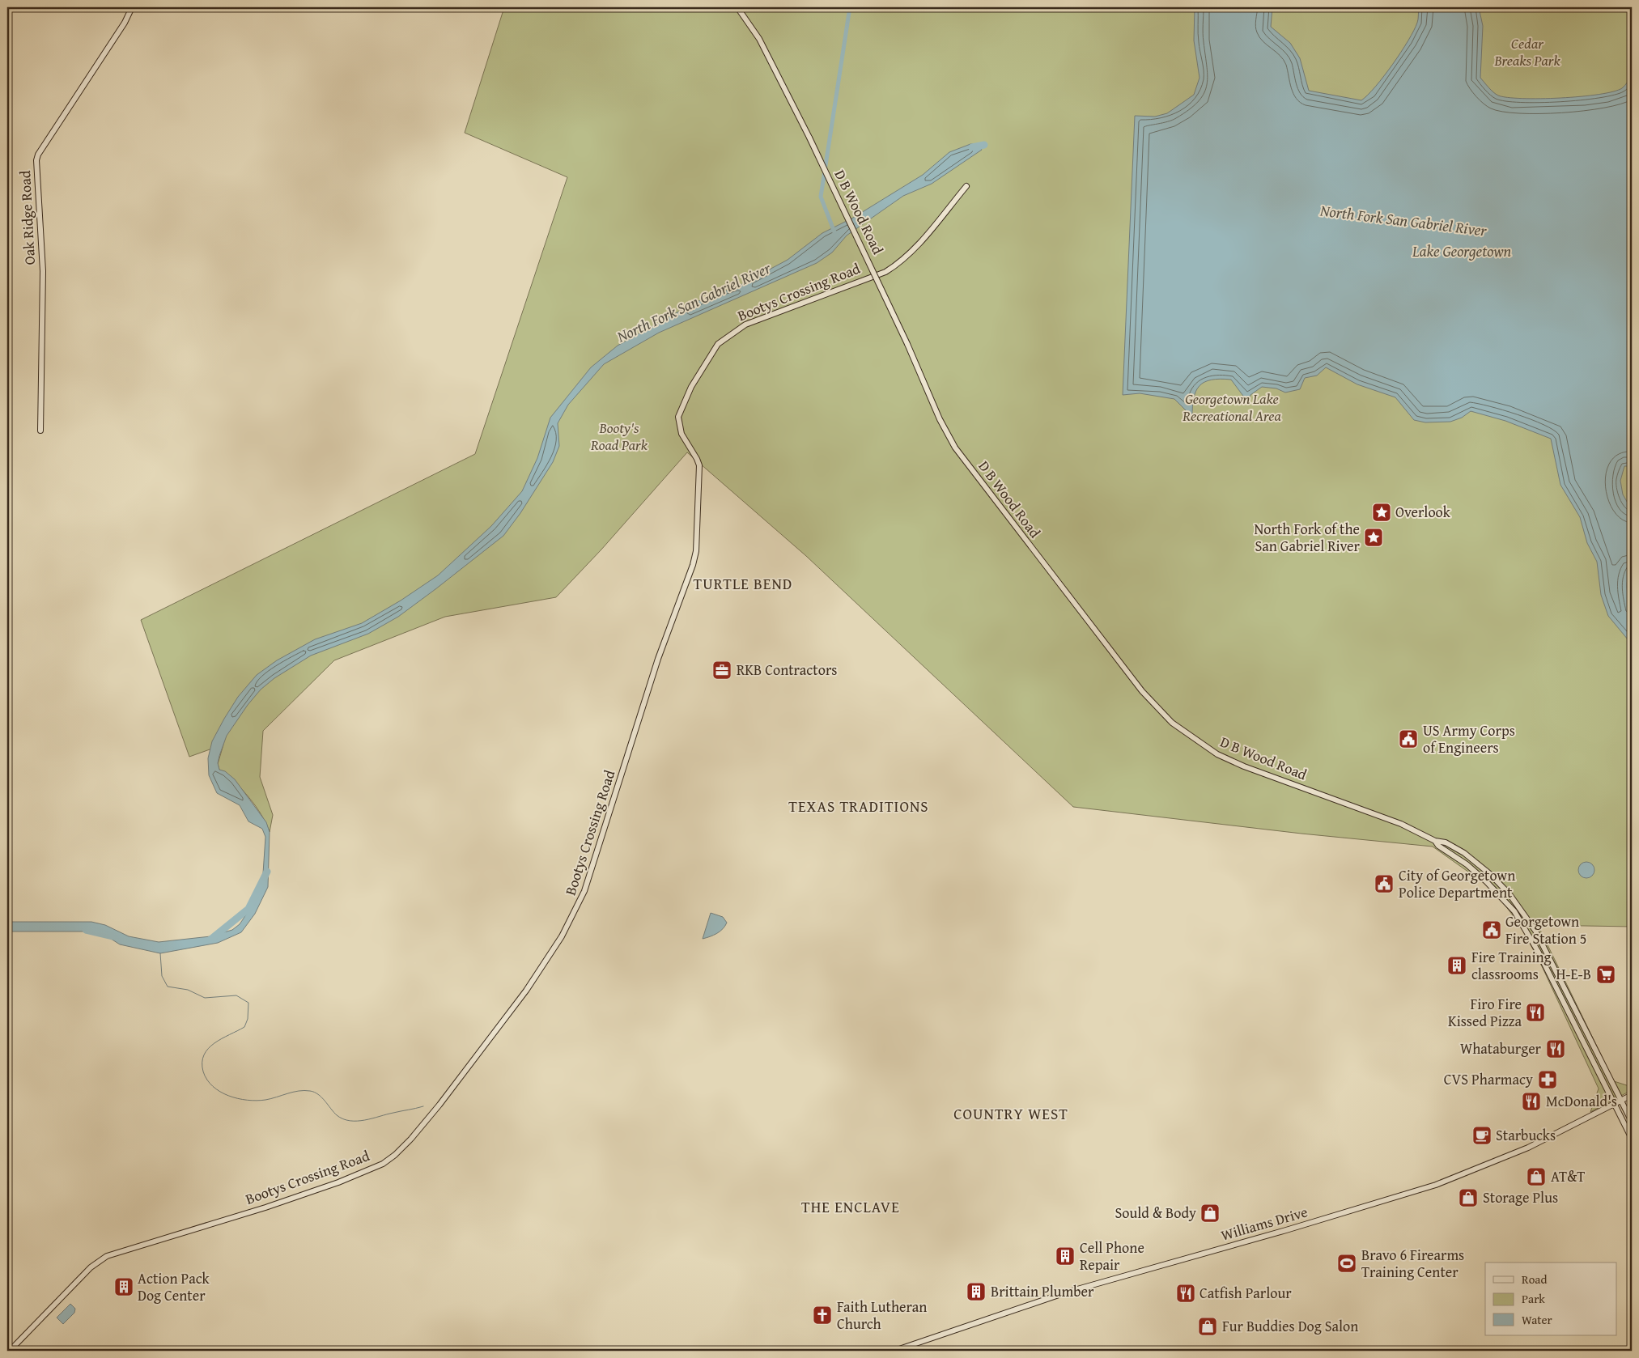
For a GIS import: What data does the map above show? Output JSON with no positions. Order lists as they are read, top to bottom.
{
  "streets": {
    "main road": [
      "D B Wood Road",
      "Oak Ridge Road",
      "Bootys Crossing Road",
      "Williams Drive"
    ]
  },
  "crossings": [
    ["D B Wood Road", "Williams Drive"]
  ],
  "districts": [
    "TURTLE BEND",
    "TEXAS TRADITIONS",
    "COUNTRY WEST",
    "THE ENCLAVE"
  ],
  "water": ["North Fork San Gabriel River", "Lake Georgetown"],
  "parks": ["Cedar Breaks Park", "Georgetown Lake Recreational Area", "Booty's Road Park"],
  "places": {
    "place": ["Overlook", "North Fork of the San Gabriel River"],
    "office": ["RKB Contractors"],
    "public building": ["US Army Corps of Engineers", "City of Georgetown Police Department", "Georgetown Fire Station 5"],
    "building": [
      "Fire Training classrooms",
      "Cell Phone Repair",
      "Action Pack Dog Center",
      "Brittain Plumber"
    ],
    "supermarket": ["H-E-B"],
    "restaurant": [
      "Firo Fire Kissed Pizza",
      "Whataburger",
      "McDonald's",
      "Catfish Parlour"
    ],
    "pharmacy": ["CVS Pharmacy"],
    "cafe": ["Starbucks"],
    "shop": [
      "AT&T",
      "Storage Plus",
      "Sould & Body",
      "Fur Buddies Dog Salon"
    ],
    "sports": ["Bravo 6 Firearms Training Center"],
    "church": ["Faith Lutheran Church"]
  },
  "legend": ["Road", "Park", "Water"]
}
